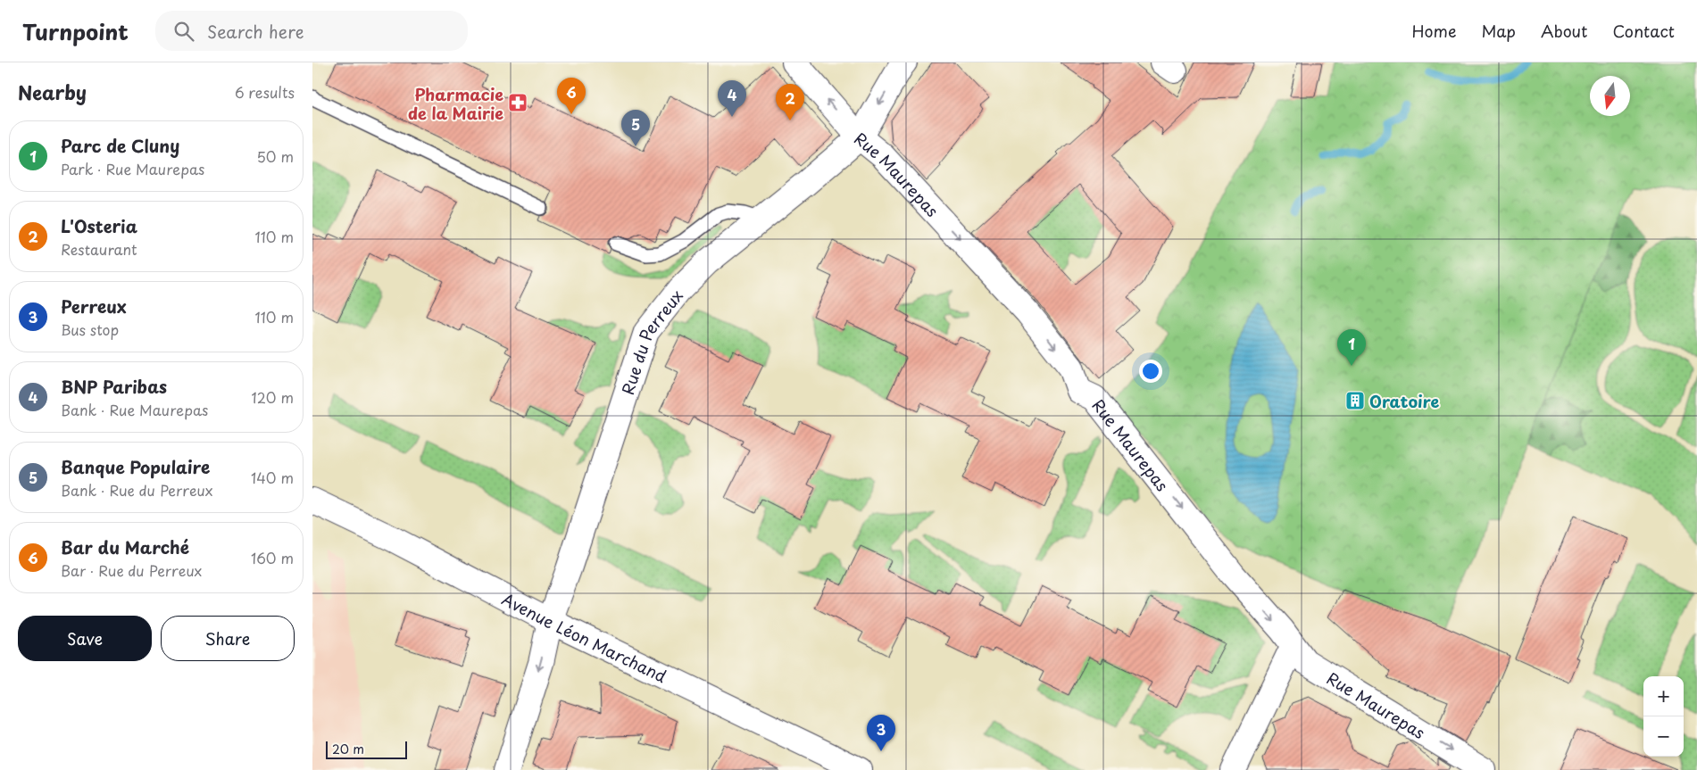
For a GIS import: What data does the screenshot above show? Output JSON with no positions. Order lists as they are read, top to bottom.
{
  "streets": {
    "street": ["Rue Maurepas", "Rue du Perreux", "Avenue Léon Marchand"]
  },
  "crossings": [
    ["Rue Maurepas", "Rue du Perreux"],
    ["Rue du Perreux", "Avenue Léon Marchand"]
  ],
  "places": {
    "pharmacy": ["Pharmacie de la Mairie"],
    "building": ["Oratoire"]
  },
  "scale_bar": "20 m",
  "north": "bottom",
  "page": {
    "header": "Turnpoint",
    "search": "Search here",
    "nav": [
      "Home",
      "Map",
      "About",
      "Contact"
    ],
    "heading": ["Nearby", "6 results"],
    "pins": [
      "6",
      "4",
      "2",
      "5",
      "1",
      "3"
    ],
    "list": [
      {
        "mark": "1",
        "name": "Parc de Cluny",
        "note": "Park · Rue Maurepas",
        "value": "50 m"
      },
      {
        "mark": "2",
        "name": "L'Osteria",
        "note": "Restaurant",
        "value": "110 m"
      },
      {
        "mark": "3",
        "name": "Perreux",
        "note": "Bus stop",
        "value": "110 m"
      },
      {
        "mark": "4",
        "name": "BNP Paribas",
        "note": "Bank · Rue Maurepas",
        "value": "120 m"
      },
      {
        "mark": "5",
        "name": "Banque Populaire",
        "note": "Bank · Rue du Perreux",
        "value": "140 m"
      },
      {
        "mark": "6",
        "name": "Bar du Marché",
        "note": "Bar · Rue du Perreux",
        "value": "160 m"
      }
    ],
    "buttons": ["Save", "Share"],
    "map_buttons": ["+", "−"],
    "scale": "20 m"
  }
}
